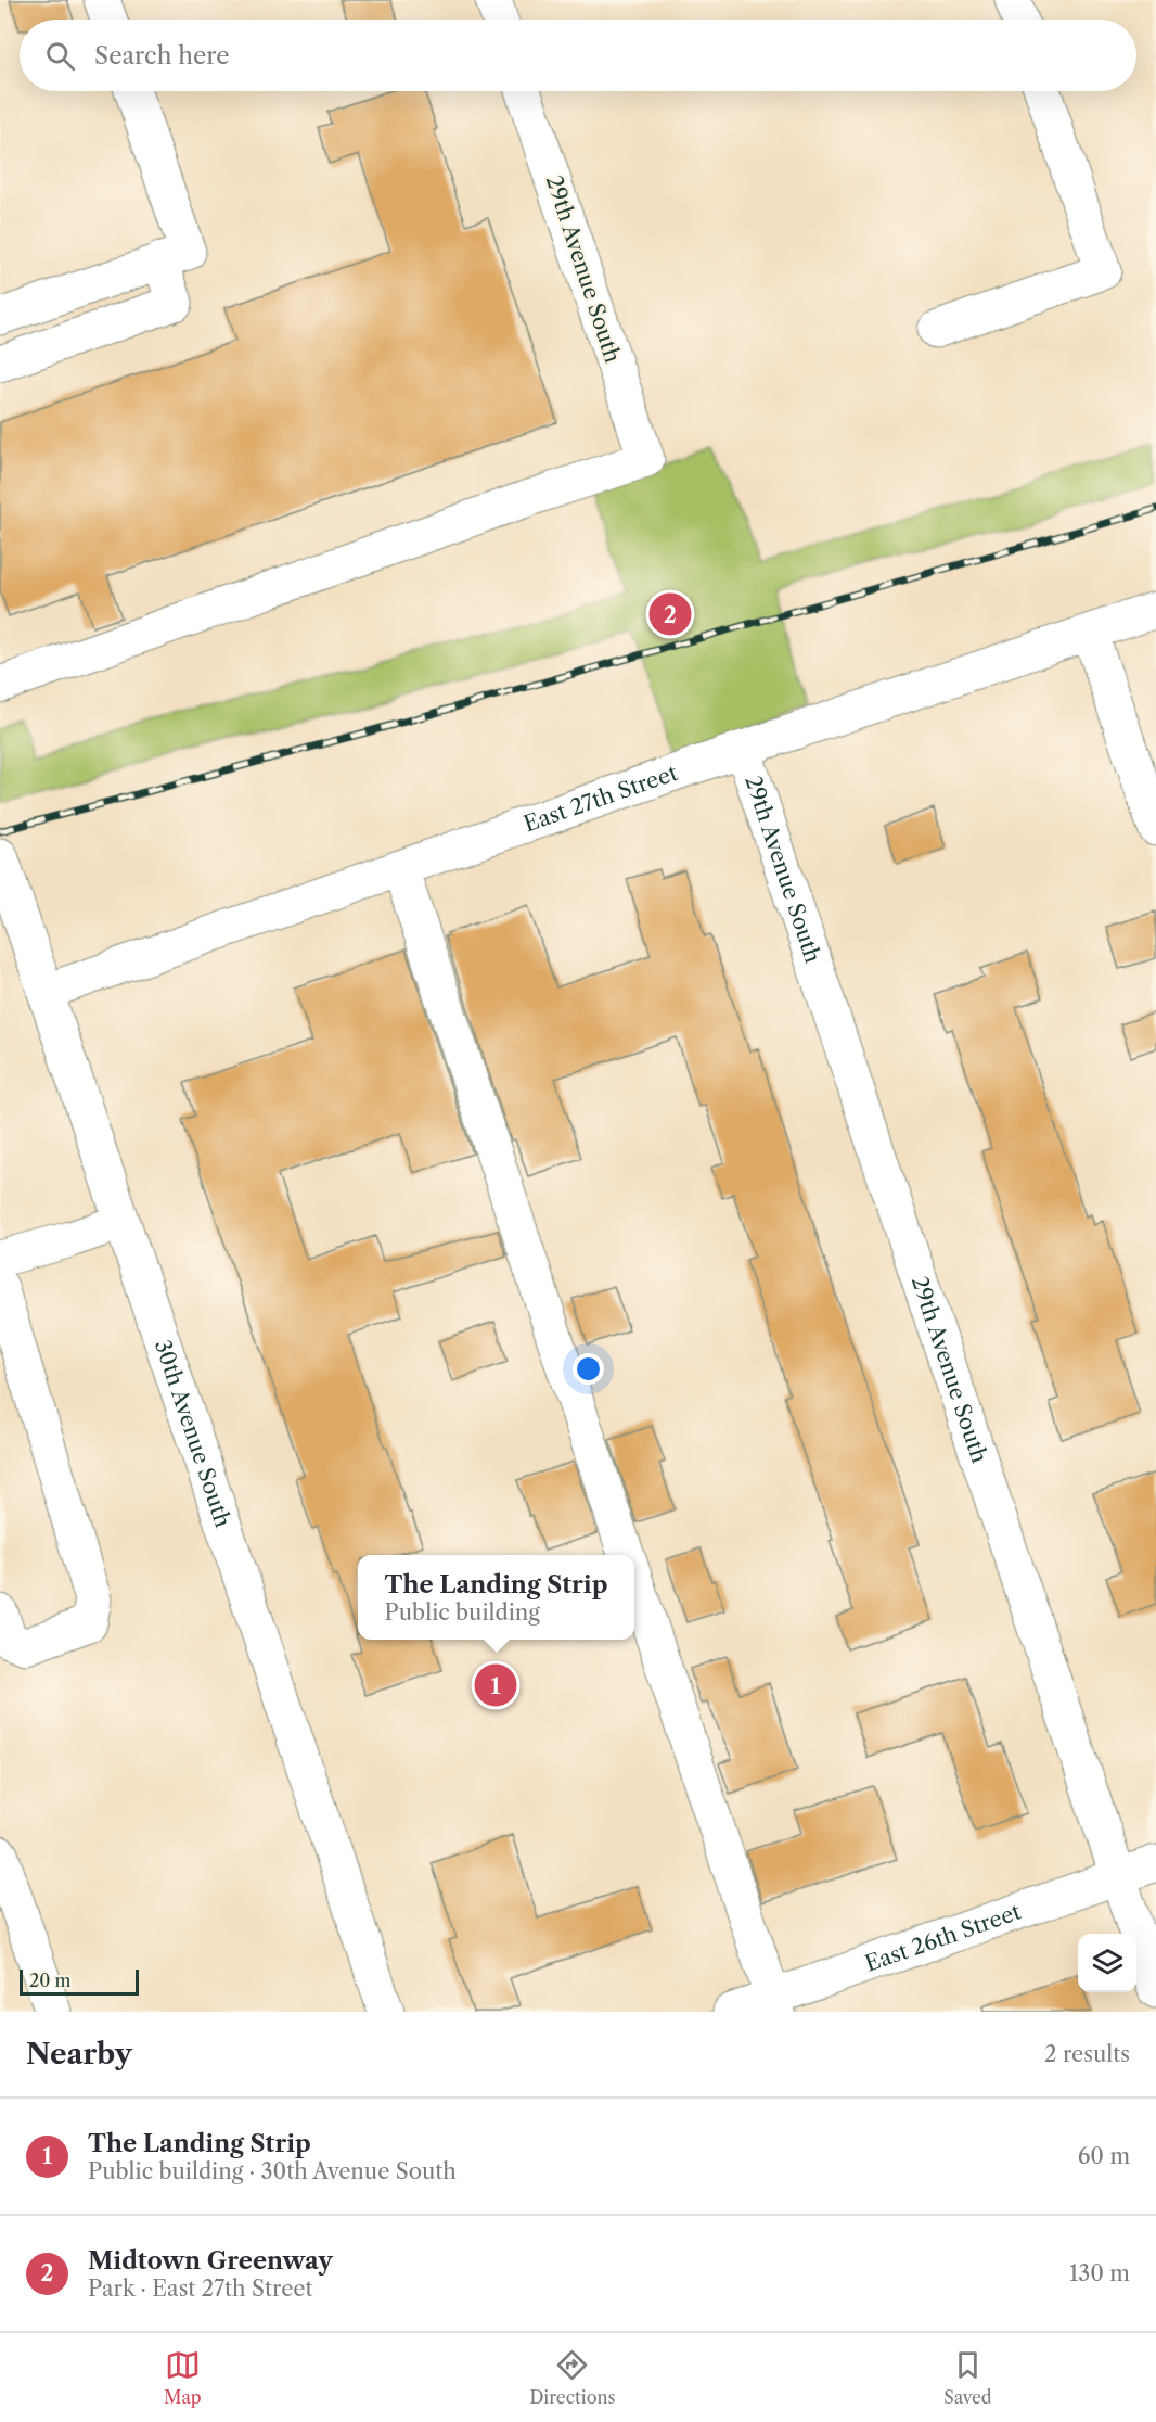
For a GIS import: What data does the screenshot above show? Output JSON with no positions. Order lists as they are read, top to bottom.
{
  "streets": {
    "street": [
      "29th Avenue South",
      "East 27th Street",
      "30th Avenue South",
      "East 26th Street"
    ]
  },
  "crossings": [
    ["29th Avenue South", "East 27th Street"],
    ["29th Avenue South", "East 26th Street"],
    ["East 27th Street", "30th Avenue South"]
  ],
  "scale_bar": "20 m",
  "page": {
    "search": "Search here",
    "pins": ["2", "1"],
    "popup": ["The Landing Strip", "Public building"],
    "scale": "20 m",
    "heading": ["Nearby", "2 results"],
    "list": [
      {
        "mark": "1",
        "name": "The Landing Strip",
        "note": "Public building · 30th Avenue South",
        "value": "60 m"
      },
      {
        "mark": "2",
        "name": "Midtown Greenway",
        "note": "Park · East 27th Street",
        "value": "130 m"
      }
    ],
    "nav": ["Map", "Directions", "Saved"]
  }
}
